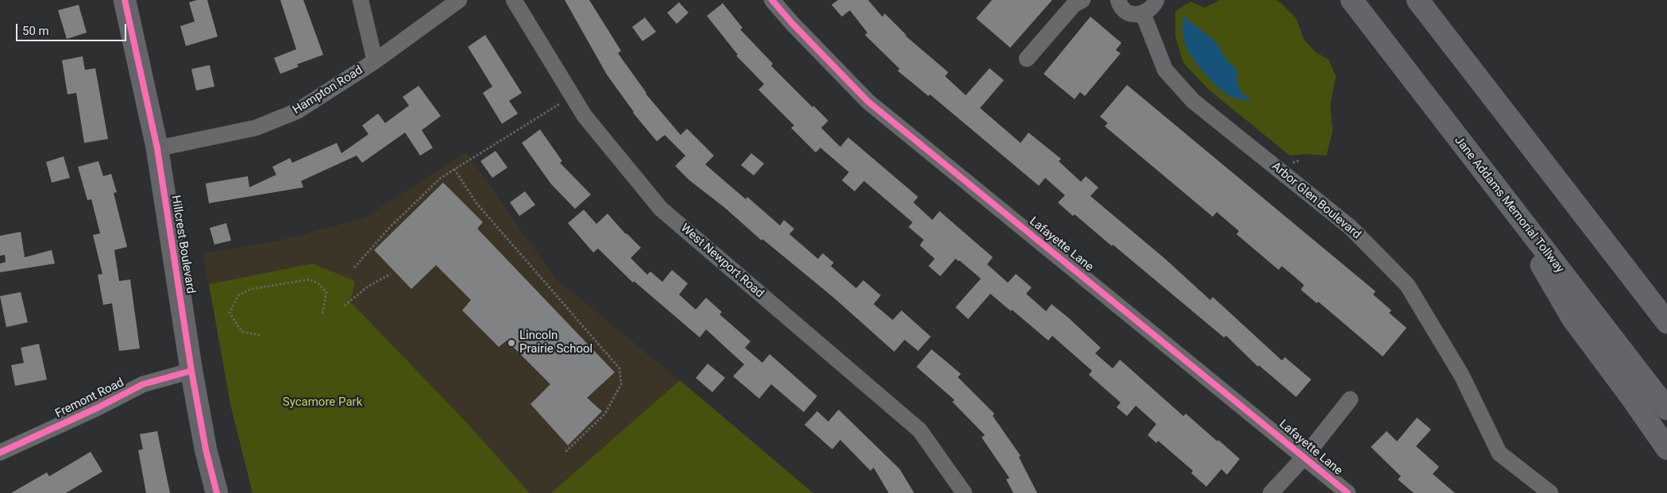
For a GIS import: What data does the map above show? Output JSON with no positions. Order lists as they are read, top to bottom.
{
  "streets": {
    "highway": ["Jane Addams Memorial Tollway"],
    "street": [
      "Hampton Road",
      "Arbor Glen Boulevard",
      "Hillcrest Boulevard",
      "Lafayette Lane",
      "West Newport Road",
      "Fremont Road"
    ]
  },
  "crossings": [
    ["Hampton Road", "Hillcrest Boulevard"],
    ["Hillcrest Boulevard", "Fremont Road"]
  ],
  "parks": ["Sycamore Park"],
  "places": ["Lincoln Prairie School"],
  "scale_bar": "50 m"
}
